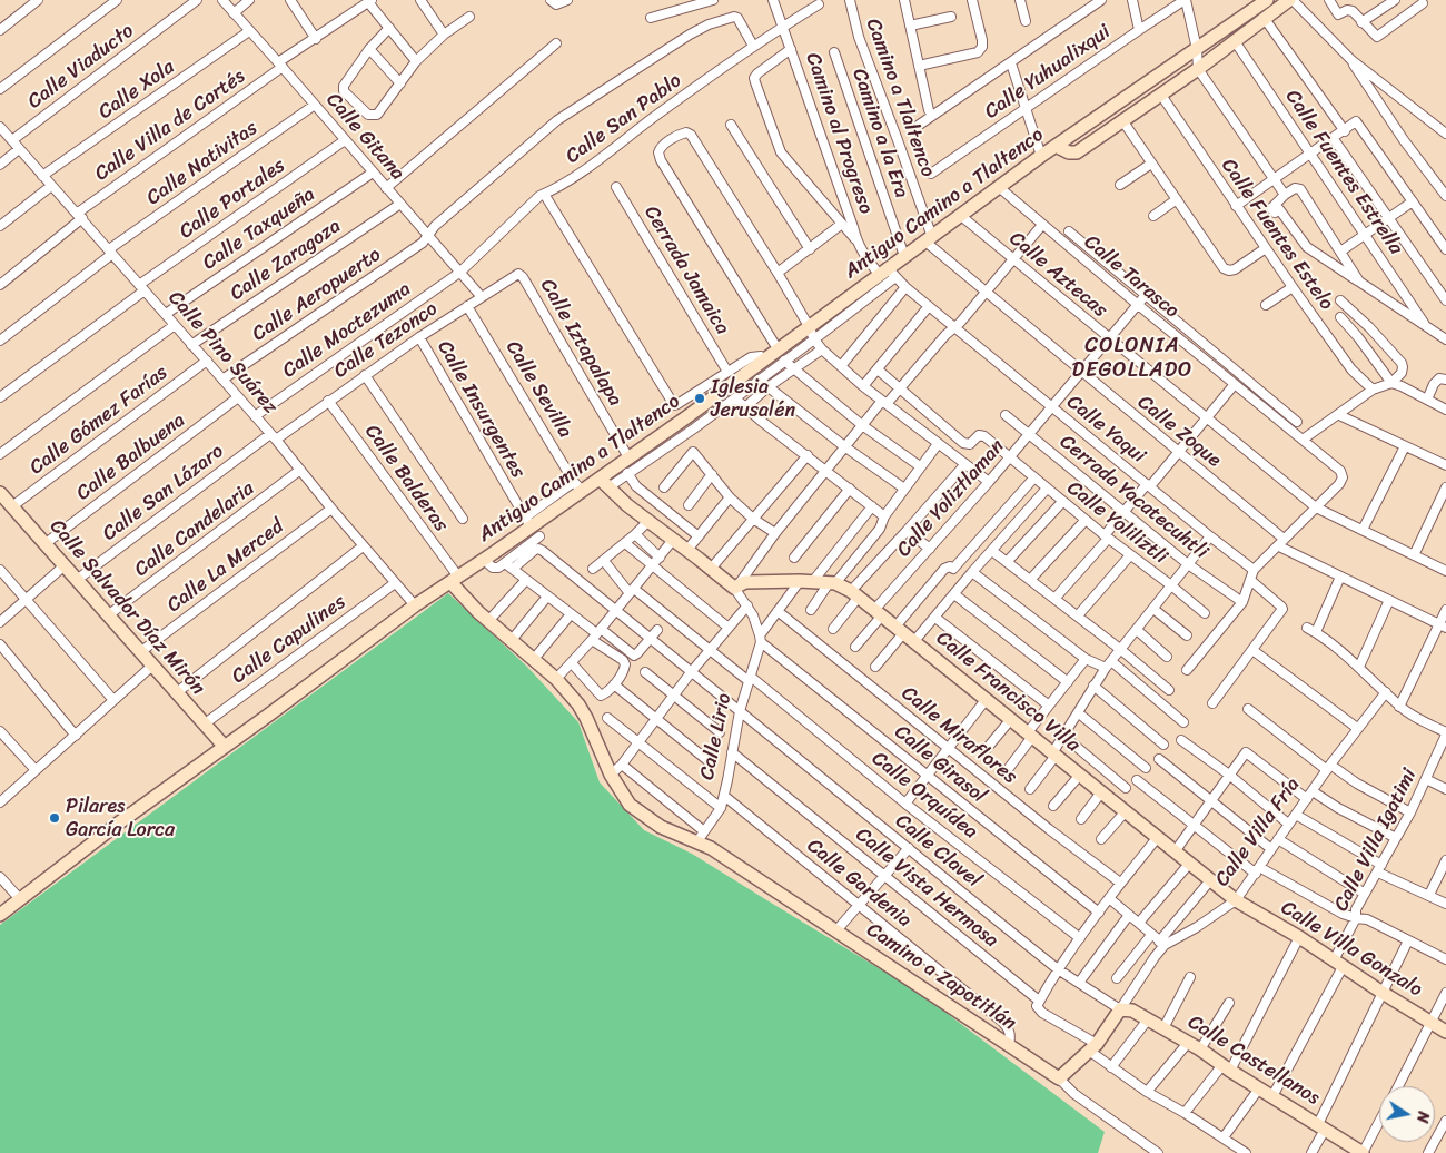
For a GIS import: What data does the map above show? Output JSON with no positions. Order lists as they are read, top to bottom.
{
  "streets": {
    "street": [
      "Calle Viaducto",
      "Calle Yuhualixqui",
      "Calle Xola",
      "Camino a Tlaltenco",
      "Calle San Pablo",
      "Calle Villa de Cortés",
      "Camino al Progreso",
      "Camino a la Era",
      "Calle Gitana",
      "Calle Nativitas",
      "Calle Fuentes Estrella",
      "Calle Portales",
      "Antiguo Camino a Tlaltenco",
      "Calle Taxqueña",
      "Calle Fuentes Estelo",
      "Calle Zaragoza",
      "Cerrada Jamaica",
      "Calle Aztecas",
      "Calle Tarasco",
      "Calle Aeropuerto",
      "Calle Moctezuma",
      "Calle Tezonco",
      "Calle Iztapalapa",
      "Calle Pino Suárez",
      "Calle Sevilla",
      "Calle Insurgentes",
      "Calle Gómez Farías",
      "Calle Yaqui",
      "Calle Zoque",
      "Calle Balbuena",
      "Calle Balderas",
      "Calle San Lázaro",
      "Cerrada Yacatecuhtli",
      "Calle Yoliztlaman",
      "Calle Yoliliztli",
      "Calle Candelaria",
      "Calle La Merced",
      "Calle Salvador Díaz Mirón",
      "Calle Capulines",
      "Calle Francisco Villa",
      "Calle Miraflores",
      "Calle Lirio",
      "Calle Girasol",
      "Calle Orquídea",
      "Calle Villa Fría",
      "Calle Villa Igatimi",
      "Calle Clavel",
      "Calle Gardenia",
      "Calle Vista Hermosa",
      "Calle Villa Gonzalo",
      "Camino a Zapotitlán",
      "Calle Castellanos"
    ]
  },
  "crossings": [
    ["Calle Viaducto", "Calle Pino Suárez"],
    ["Calle Xola", "Calle Gitana"],
    ["Calle Xola", "Calle Pino Suárez"],
    ["Camino a Tlaltenco", "Antiguo Camino a Tlaltenco"],
    ["Camino a Tlaltenco", "Calle Zoque"],
    ["Calle San Pablo", "Camino al Progreso"],
    ["Calle San Pablo", "Calle Gitana"],
    ["Calle San Pablo", "Calle Aeropuerto"],
    ["Calle San Pablo", "Calle Moctezuma"],
    ["Calle Villa de Cortés", "Calle Gitana"],
    ["Calle Villa de Cortés", "Calle Pino Suárez"],
    ["Camino al Progreso", "Antiguo Camino a Tlaltenco"],
    ["Camino al Progreso", "Calle Yaqui"],
    ["Camino a la Era", "Antiguo Camino a Tlaltenco"],
    ["Calle Gitana", "Calle Nativitas"],
    ["Calle Gitana", "Calle Portales"],
    ["Calle Gitana", "Calle Taxqueña"],
    ["Calle Gitana", "Calle Zaragoza"],
    ["Calle Gitana", "Calle Aeropuerto"],
    ["Calle Gitana", "Calle Moctezuma"],
    ["Calle Gitana", "Calle Tezonco"],
    ["Calle Nativitas", "Calle Pino Suárez"],
    ["Calle Portales", "Calle Pino Suárez"],
    ["Antiguo Camino a Tlaltenco", "Calle Aztecas"],
    ["Antiguo Camino a Tlaltenco", "Calle Tarasco"],
    ["Antiguo Camino a Tlaltenco", "Calle Iztapalapa"],
    ["Antiguo Camino a Tlaltenco", "Calle Pino Suárez"],
    ["Antiguo Camino a Tlaltenco", "Calle Sevilla"],
    ["Antiguo Camino a Tlaltenco", "Calle Insurgentes"],
    ["Antiguo Camino a Tlaltenco", "Calle Yaqui"],
    ["Antiguo Camino a Tlaltenco", "Calle Zoque"],
    ["Antiguo Camino a Tlaltenco", "Calle Balderas"],
    ["Antiguo Camino a Tlaltenco", "Calle Salvador Díaz Mirón"],
    ["Antiguo Camino a Tlaltenco", "Camino a Zapotitlán"],
    ["Calle Taxqueña", "Calle Pino Suárez"],
    ["Calle Zaragoza", "Calle Pino Suárez"],
    ["Calle Aztecas", "Calle Tarasco"],
    ["Calle Aztecas", "Calle Yoliztlaman"],
    ["Calle Tarasco", "Calle Yoliztlaman"],
    ["Calle Aeropuerto", "Calle Pino Suárez"],
    ["Calle Moctezuma", "Calle Pino Suárez"],
    ["Calle Tezonco", "Calle Iztapalapa"],
    ["Calle Tezonco", "Calle Pino Suárez"],
    ["Calle Tezonco", "Calle Sevilla"],
    ["Calle Tezonco", "Calle Insurgentes"],
    ["Calle Tezonco", "Calle Balderas"],
    ["Calle Tezonco", "Calle San Lázaro"],
    ["Calle Pino Suárez", "Calle Gómez Farías"],
    ["Calle Pino Suárez", "Calle Balbuena"],
    ["Calle Pino Suárez", "Calle San Lázaro"],
    ["Calle Pino Suárez", "Calle Candelaria"],
    ["Calle Pino Suárez", "Calle La Merced"],
    ["Calle Pino Suárez", "Calle Capulines"],
    ["Calle Gómez Farías", "Calle Salvador Díaz Mirón"],
    ["Calle Yaqui", "Calle Yoliztlaman"],
    ["Calle Zoque", "Calle Yoliztlaman"],
    ["Calle Balbuena", "Calle Salvador Díaz Mirón"],
    ["Calle Balderas", "Camino a Zapotitlán"],
    ["Calle San Lázaro", "Calle Salvador Díaz Mirón"],
    ["Cerrada Yacatecuhtli", "Calle Yoliztlaman"],
    ["Calle Yoliztlaman", "Calle Yoliliztli"],
    ["Calle Yoliztlaman", "Calle Francisco Villa"],
    ["Calle Candelaria", "Calle Salvador Díaz Mirón"],
    ["Calle La Merced", "Calle Salvador Díaz Mirón"],
    ["Calle Salvador Díaz Mirón", "Calle Capulines"],
    ["Calle Francisco Villa", "Calle Lirio"],
    ["Calle Francisco Villa", "Calle Villa Fría"],
    ["Calle Francisco Villa", "Calle Villa Gonzalo"],
    ["Calle Miraflores", "Calle Lirio"],
    ["Calle Lirio", "Calle Girasol"],
    ["Calle Lirio", "Calle Orquídea"],
    ["Calle Lirio", "Calle Clavel"],
    ["Calle Lirio", "Calle Gardenia"],
    ["Calle Lirio", "Calle Vista Hermosa"],
    ["Calle Lirio", "Camino a Zapotitlán"],
    ["Calle Villa Fría", "Calle Clavel"],
    ["Calle Villa Fría", "Calle Vista Hermosa"],
    ["Calle Villa Fría", "Calle Villa Gonzalo"],
    ["Calle Villa Fría", "Camino a Zapotitlán"],
    ["Calle Villa Fría", "Calle Castellanos"],
    ["Calle Villa Igatimi", "Calle Villa Gonzalo"],
    ["Calle Villa Igatimi", "Calle Castellanos"],
    ["Calle Clavel", "Calle Castellanos"],
    ["Calle Gardenia", "Camino a Zapotitlán"]
  ],
  "districts": ["COLONIA DEGOLLADO"],
  "places": ["Iglesia Jerusalén", "Pilares García Lorca"],
  "north": "right"
}
